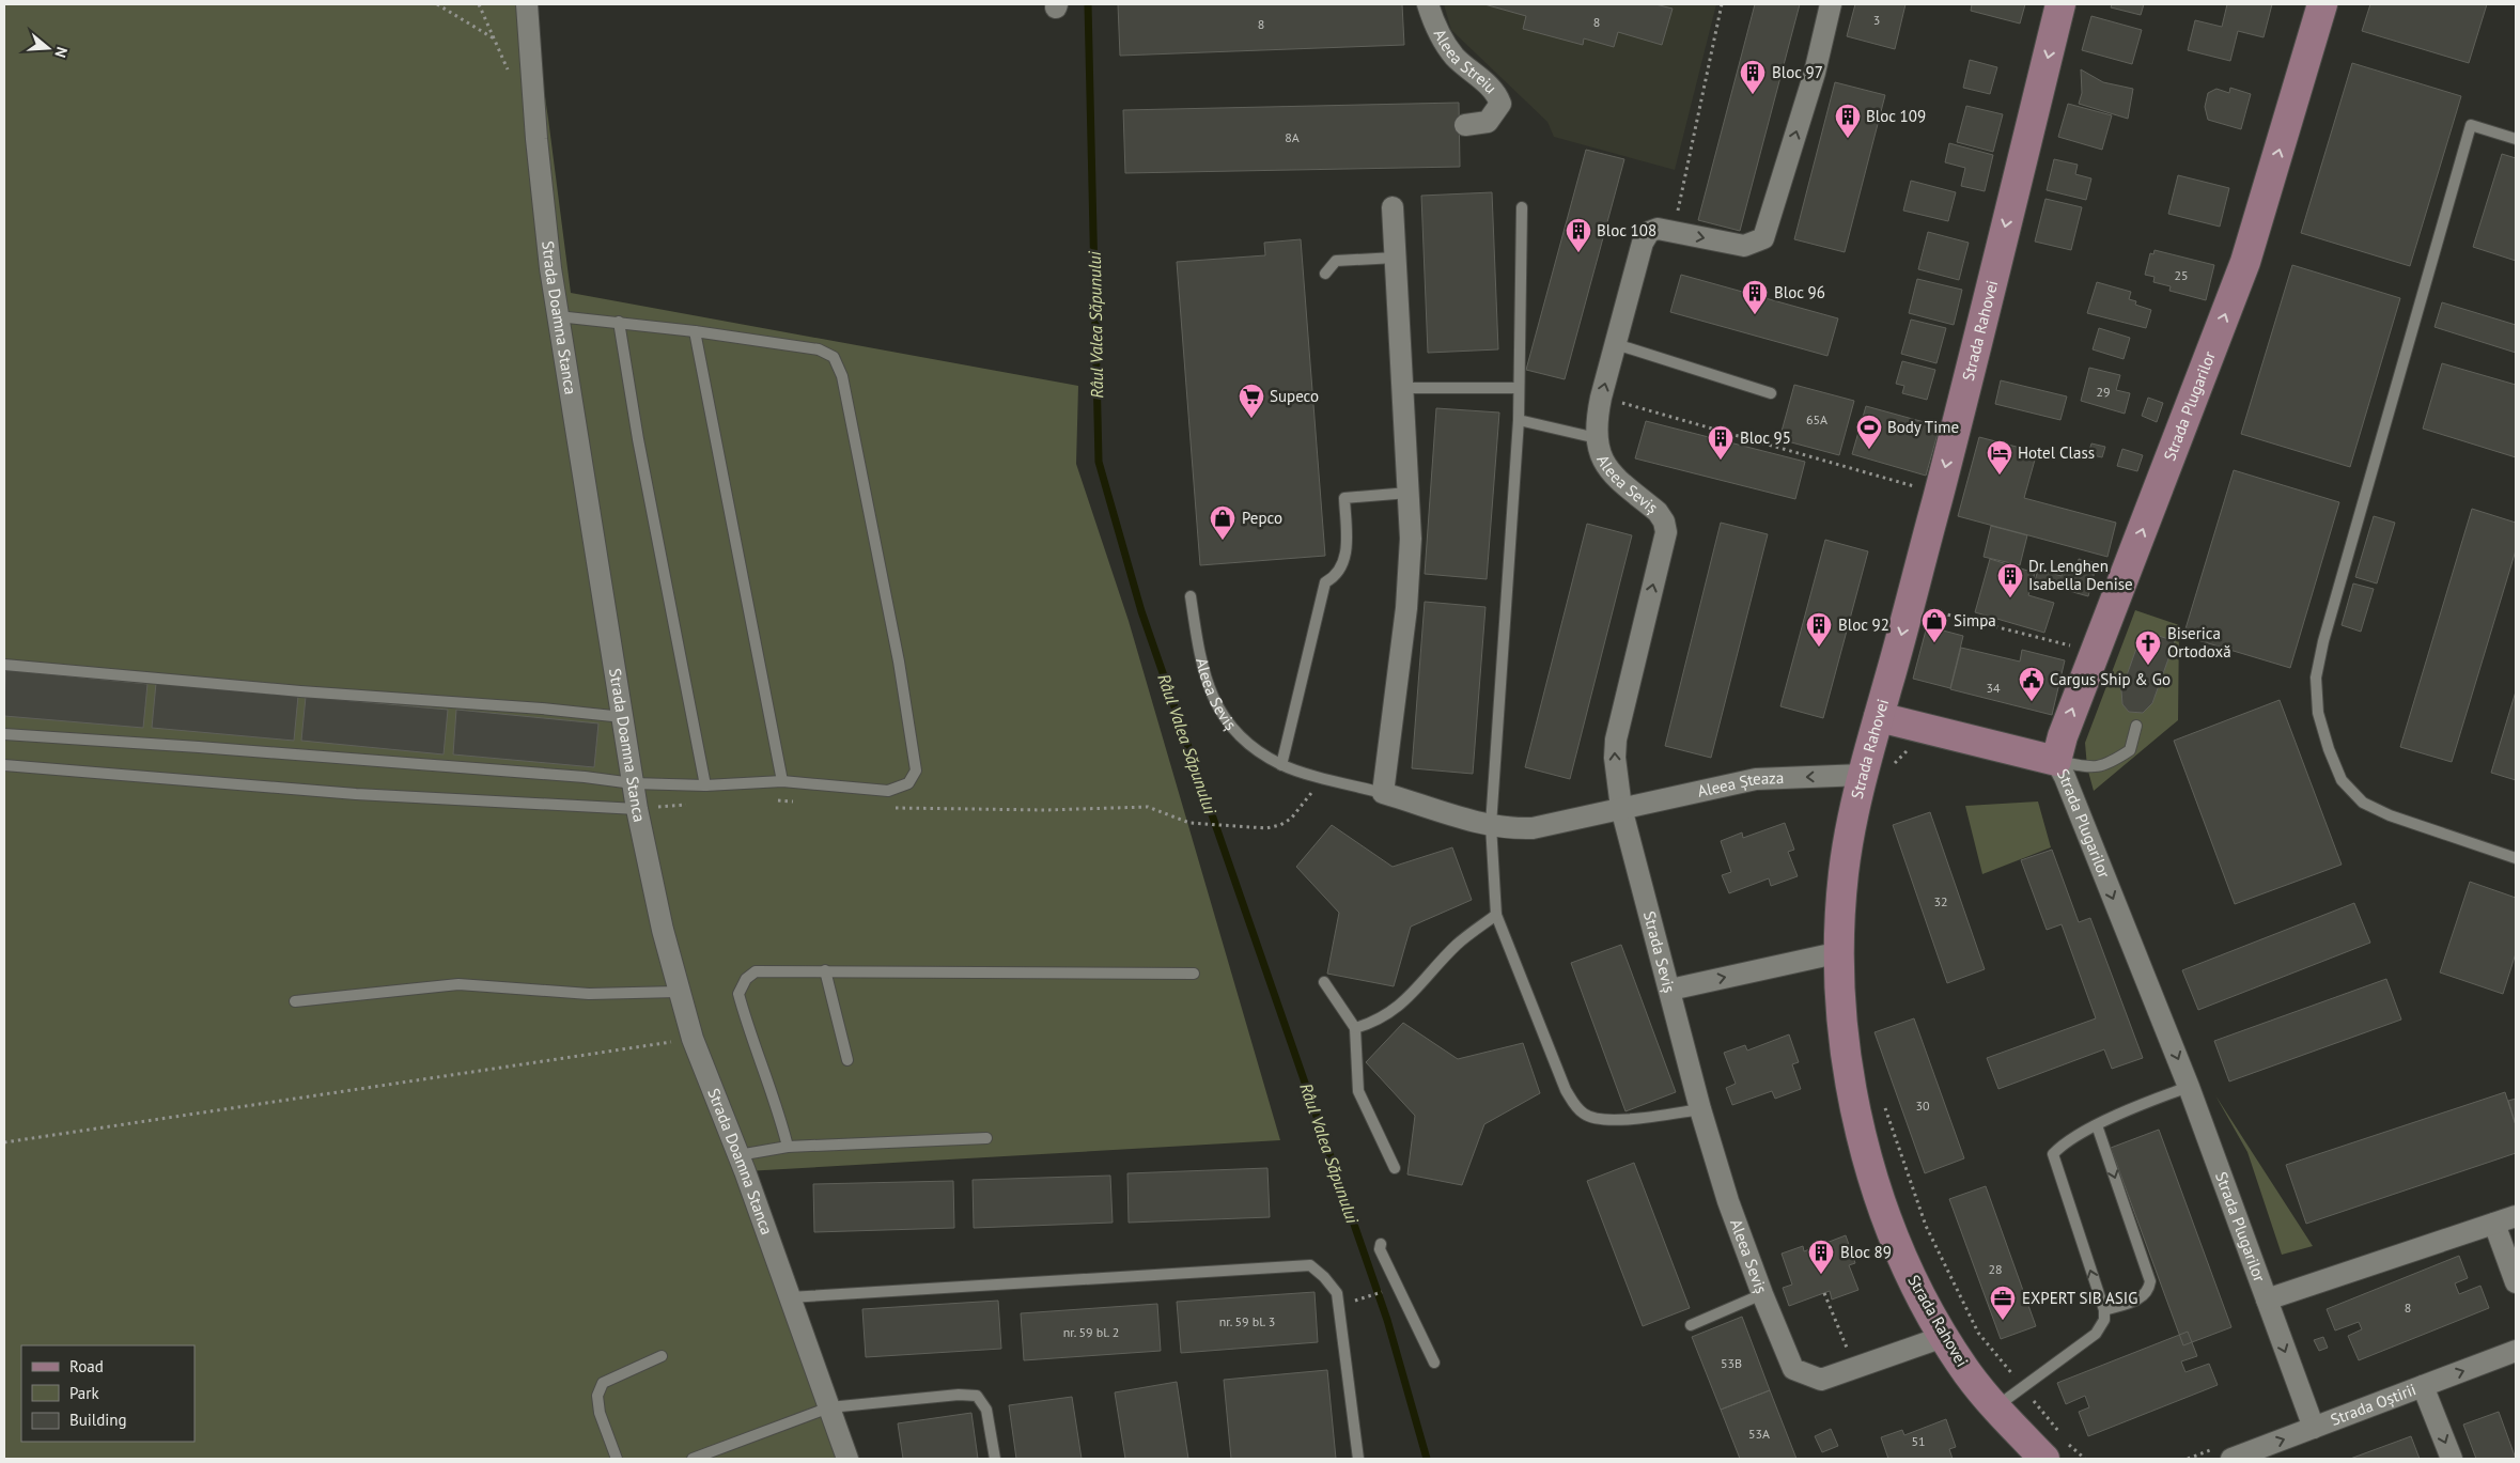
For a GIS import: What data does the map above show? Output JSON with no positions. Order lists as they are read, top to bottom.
{
  "streets": {
    "street": [
      "Aleea Streiu",
      "Strada Doamna Stanca",
      "Strada Rahovei",
      "Strada Plugarilor",
      "Aleea Seviș",
      "Aleea Șteaza",
      "Strada Seviș",
      "Strada Oștirii"
    ]
  },
  "crossings": [
    ["Strada Rahovei", "Aleea Seviș"],
    ["Strada Rahovei", "Aleea Șteaza"],
    ["Strada Rahovei", "Strada Seviș"],
    ["Strada Plugarilor", "Strada Oștirii"],
    ["Aleea Seviș", "Aleea Șteaza"],
    ["Aleea Seviș", "Strada Seviș"],
    ["Aleea Șteaza", "Strada Seviș"]
  ],
  "one_way": ["Strada Rahovei", "Aleea Șteaza", "Strada Seviș"],
  "water": ["Râul Valea Săpunului"],
  "places": {
    "building": [
      "Bloc 97",
      "Bloc 109",
      "Bloc 108",
      "Bloc 96",
      "Bloc 95",
      "Dr. Lenghen Isabella Denise",
      "Bloc 92",
      "Bloc 89"
    ],
    "supermarket": ["Supeco"],
    "sports": ["Body Time"],
    "hotel": ["Hotel Class"],
    "shop": ["Pepco", "Simpa"],
    "church": ["Biserica Ortodoxă"],
    "public building": ["Cargus Ship & Go"],
    "office": ["EXPERT SIB ASIG"]
  },
  "house_numbers": [
    "3",
    "8",
    "8",
    "8A",
    "25",
    "29",
    "65A",
    "34",
    "32",
    "30",
    "28",
    "8",
    "nr. 59 bl. 3",
    "nr. 59 bl. 2",
    "53B",
    "53A",
    "51"
  ],
  "legend": ["Road", "Park", "Building"],
  "north": "right"
}
